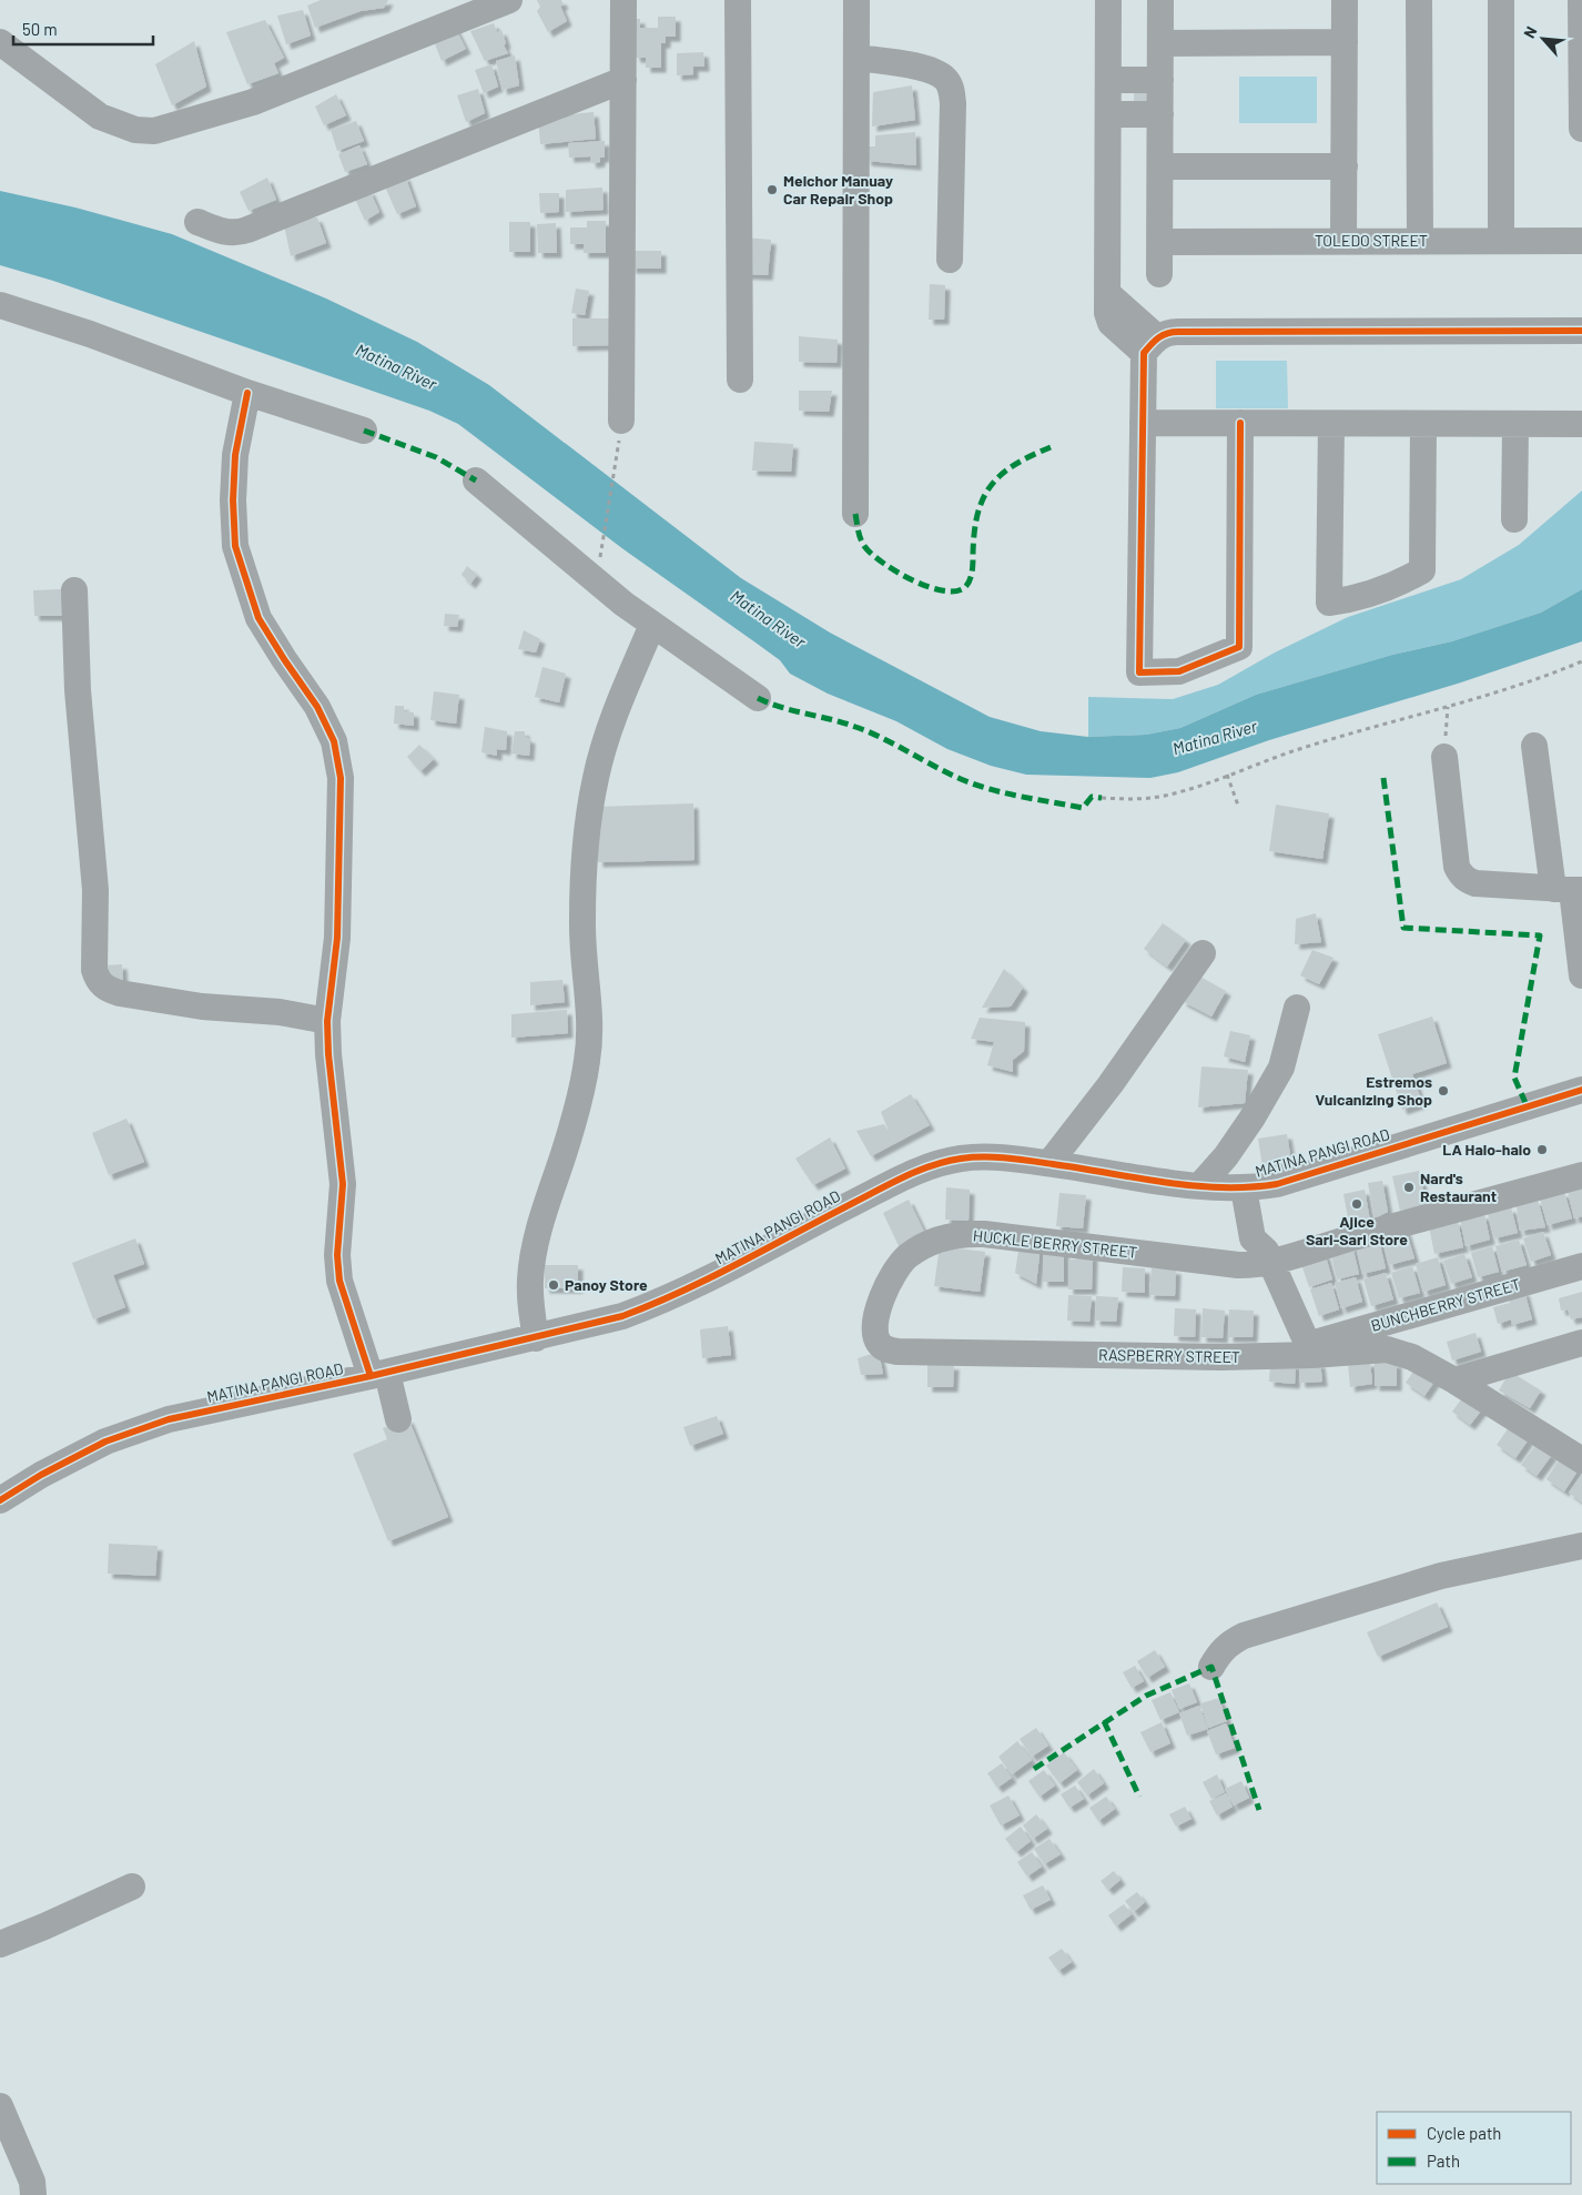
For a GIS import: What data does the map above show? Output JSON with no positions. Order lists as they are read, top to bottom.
{
  "streets": {
    "street": [
      "TOLEDO STREET",
      "MATINA PANGI ROAD",
      "HUCKLE BERRY STREET",
      "BUNCHBERRY STREET",
      "RASPBERRY STREET"
    ]
  },
  "crossings": [
    ["HUCKLE BERRY STREET", "RASPBERRY STREET"],
    ["BUNCHBERRY STREET", "RASPBERRY STREET"]
  ],
  "water": ["Matina River"],
  "places": [
    "Melchor Manuay Car Repair Shop",
    "Estremos Vulcanizing Shop",
    "LA Halo-halo",
    "Nard's Restaurant",
    "Ajice Sari-Sari Store",
    "Panoy Store"
  ],
  "legend": ["Cycle path", "Path"],
  "scale_bar": "50 m",
  "north": "top left"
}
